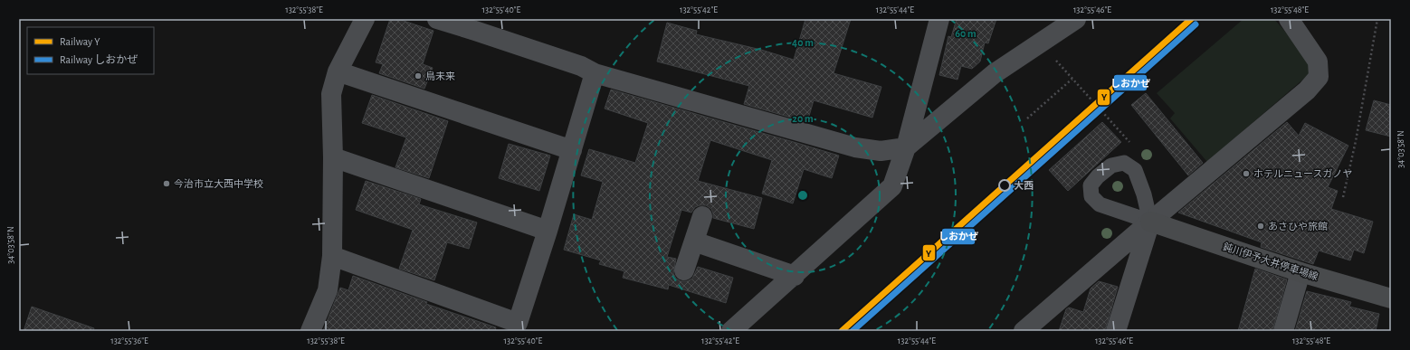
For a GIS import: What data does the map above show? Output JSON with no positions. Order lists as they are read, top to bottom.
{
  "streets": {
    "main road": ["鈍川伊予大井停車場線"]
  },
  "places": [
    "鳥未来",
    "ホテルニュースガノヤ",
    "今治市立大西中学校",
    "大西",
    "あさひや旅館"
  ],
  "lines": ["rail line Y", "rail line しおかぜ"],
  "legend": ["Railway Y", "Railway しおかぜ"],
  "coordinates": [
    "132°55'38\"E",
    "132°55'40\"E",
    "132°55'42\"E",
    "132°55'44\"E",
    "132°55'46\"E",
    "132°55'48\"E",
    "34°03'58\"N",
    "132°55'36\"E"
  ],
  "rings": ["60 m", "40 m", "20 m"]
}
